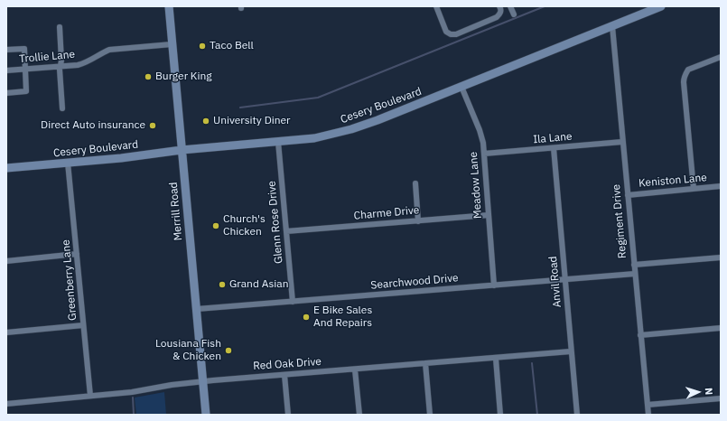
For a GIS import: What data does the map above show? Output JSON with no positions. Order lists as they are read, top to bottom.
{
  "streets": {
    "main road": ["Cesery Boulevard", "Merrill Road"],
    "street": [
      "Trollie Lane",
      "Ila Lane",
      "Keniston Lane",
      "Meadow Lane",
      "Charme Drive",
      "Regiment Drive",
      "Glenn Rose Drive",
      "Greenberry Lane",
      "Searchwood Drive",
      "Anvil Road",
      "Red Oak Drive"
    ]
  },
  "crossings": [
    ["Trollie Lane", "Merrill Road"],
    ["Cesery Boulevard", "Meadow Lane"],
    ["Cesery Boulevard", "Merrill Road"],
    ["Cesery Boulevard", "Regiment Drive"],
    ["Cesery Boulevard", "Glenn Rose Drive"],
    ["Cesery Boulevard", "Greenberry Lane"],
    ["Ila Lane", "Meadow Lane"],
    ["Ila Lane", "Regiment Drive"],
    ["Ila Lane", "Anvil Road"],
    ["Keniston Lane", "Regiment Drive"],
    ["Meadow Lane", "Charme Drive"],
    ["Meadow Lane", "Searchwood Drive"],
    ["Merrill Road", "Searchwood Drive"],
    ["Merrill Road", "Red Oak Drive"],
    ["Charme Drive", "Glenn Rose Drive"],
    ["Regiment Drive", "Searchwood Drive"],
    ["Glenn Rose Drive", "Searchwood Drive"],
    ["Greenberry Lane", "Red Oak Drive"],
    ["Searchwood Drive", "Anvil Road"],
    ["Anvil Road", "Red Oak Drive"]
  ],
  "places": [
    "Taco Bell",
    "Burger King",
    "University Diner",
    "Direct Auto insurance",
    "Church's Chicken",
    "Grand Asian",
    "E Bike Sales And Repairs",
    "Lousiana Fish & Chicken"
  ],
  "north": "right"
}
